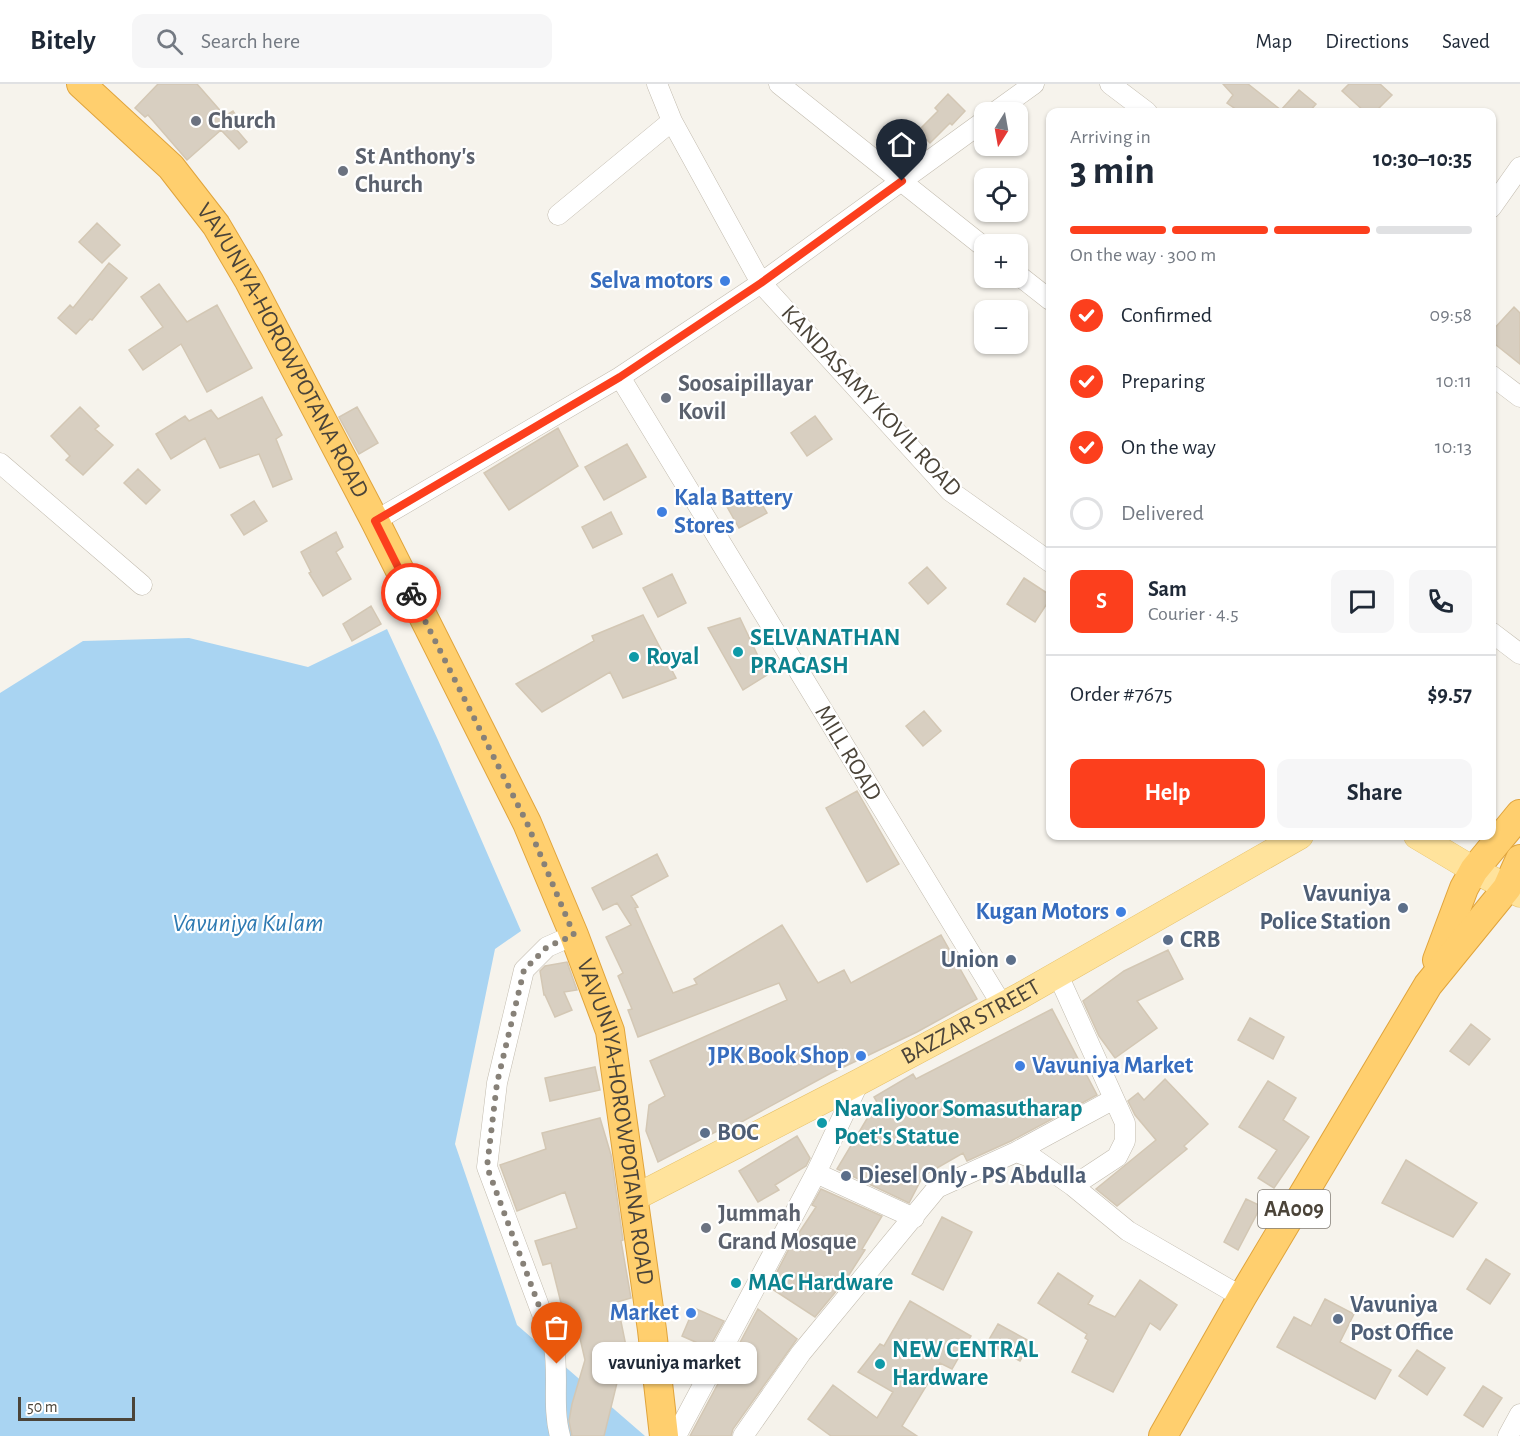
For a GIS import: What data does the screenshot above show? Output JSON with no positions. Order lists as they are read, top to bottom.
{
  "streets": {
    "highway": ["VAVUNIYA-HOROWPOTANA ROAD", "AA009"],
    "main road": ["BAZZAR STREET"],
    "street": ["KANDASAMY KOVIL ROAD", "MILL ROAD"]
  },
  "crossings": [
    ["VAVUNIYA-HOROWPOTANA ROAD", "BAZZAR STREET"],
    ["MILL ROAD", "BAZZAR STREET"]
  ],
  "water": ["Vavuniya Kulam"],
  "places": [
    "Church",
    "St Anthony's Church",
    "Selva motors",
    "Soosaipillayar Kovil",
    "Kala Battery Stores",
    "SELVANATHAN PRAGASH",
    "Royal",
    "Vavuniya Police Station",
    "Kugan Motors",
    "CRB",
    "Union",
    "JPK Book Shop",
    "Vavuniya Market",
    "Navaliyoor Somasutharap Poet's Statue",
    "BOC",
    "Diesel Only - PS Abdulla",
    "Jummah Grand Mosque",
    "MAC Hardware",
    "Market",
    "Vavuniya Post Office",
    "vavuniya market",
    "NEW CENTRAL Hardware"
  ],
  "scale_bar": "50 m",
  "north": "bottom",
  "page": {
    "header": "Bitely",
    "search": "Search here",
    "nav": ["Map", "Directions", "Saved"],
    "map_buttons": ["+", "−"],
    "heading": ["3 min", "Arriving in", "10:30–10:35"],
    "panel": [
      "Sam",
      "Courier · 4.5",
      "Order #7675",
      "$9.57"
    ],
    "bar": "On the way · 300 m",
    "list": [
      ["Confirmed", "09:58"],
      ["Preparing", "10:11"],
      ["On the way", "10:13"],
      "Delivered"
    ],
    "round": "S",
    "buttons": ["Help", "Share"],
    "bubble": "vavuniya market",
    "scale": "50 m"
  }
}
